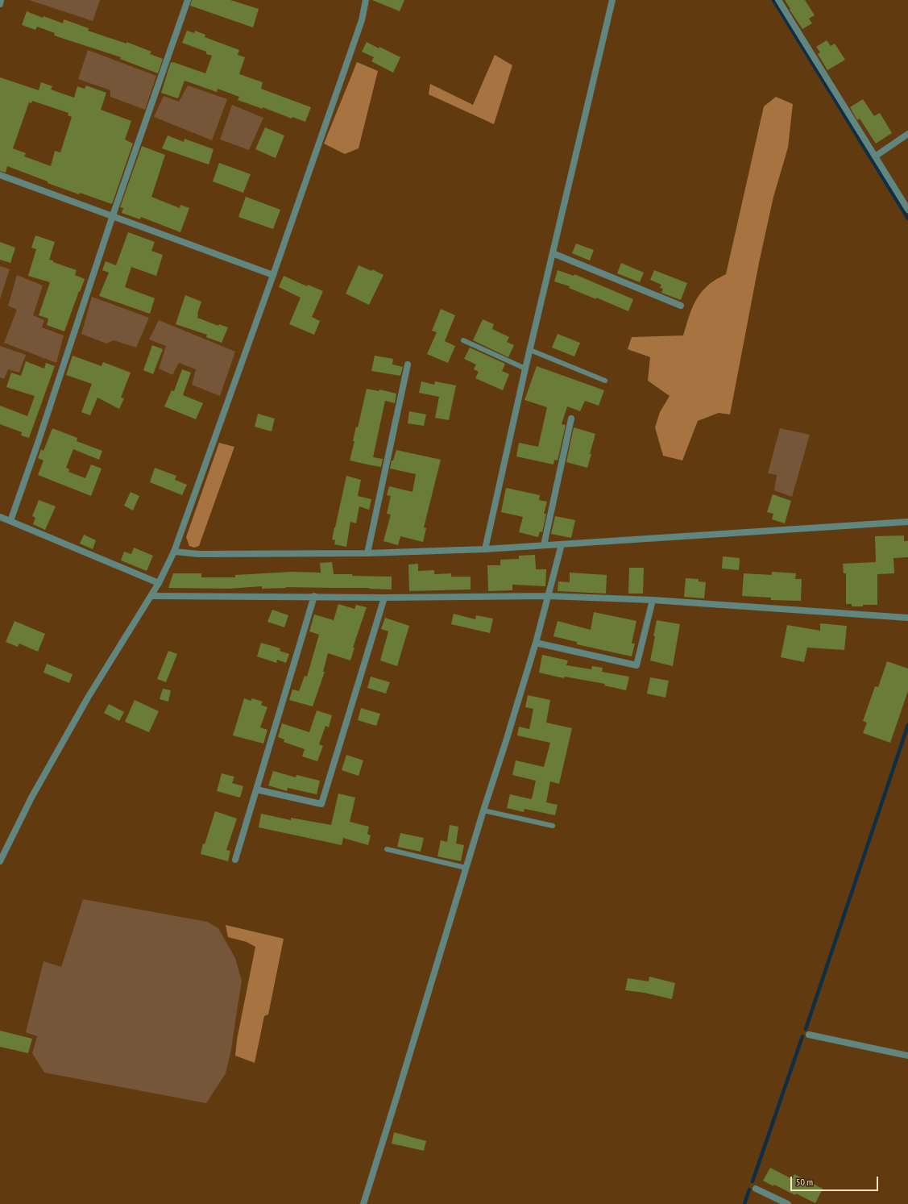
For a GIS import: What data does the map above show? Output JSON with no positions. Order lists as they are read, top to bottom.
{
  "scale_bar": "50 m"
}
